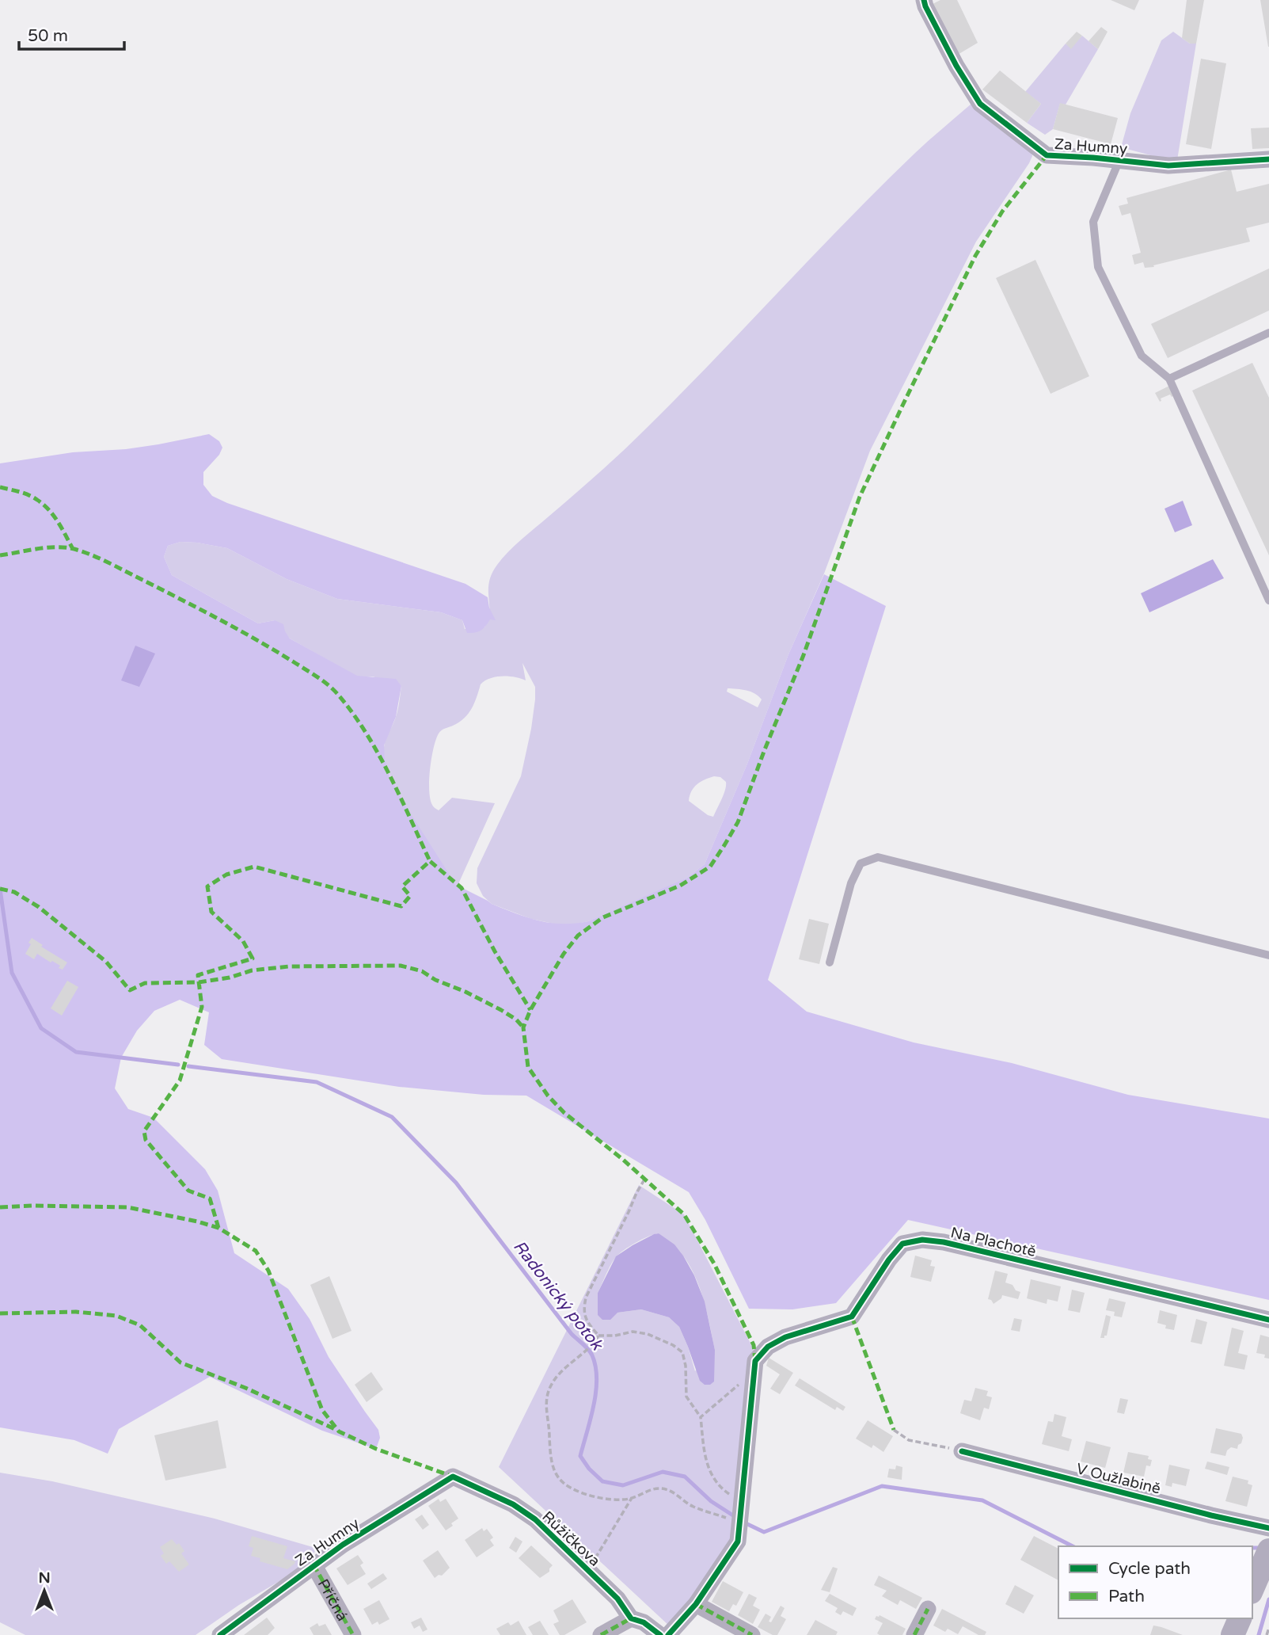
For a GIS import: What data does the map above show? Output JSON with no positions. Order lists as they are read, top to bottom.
{
  "streets": {
    "street": [
      "Za Humny",
      "Na Plachotě",
      "V Oužlabině",
      "Růžičkova",
      "Příčná"
    ]
  },
  "crossings": [
    ["Za Humny", "Růžičkova"],
    ["Za Humny", "Příčná"]
  ],
  "water": ["Radonický potok"],
  "legend": ["Cycle path", "Path"],
  "scale_bar": "50 m",
  "north": "top"
}
